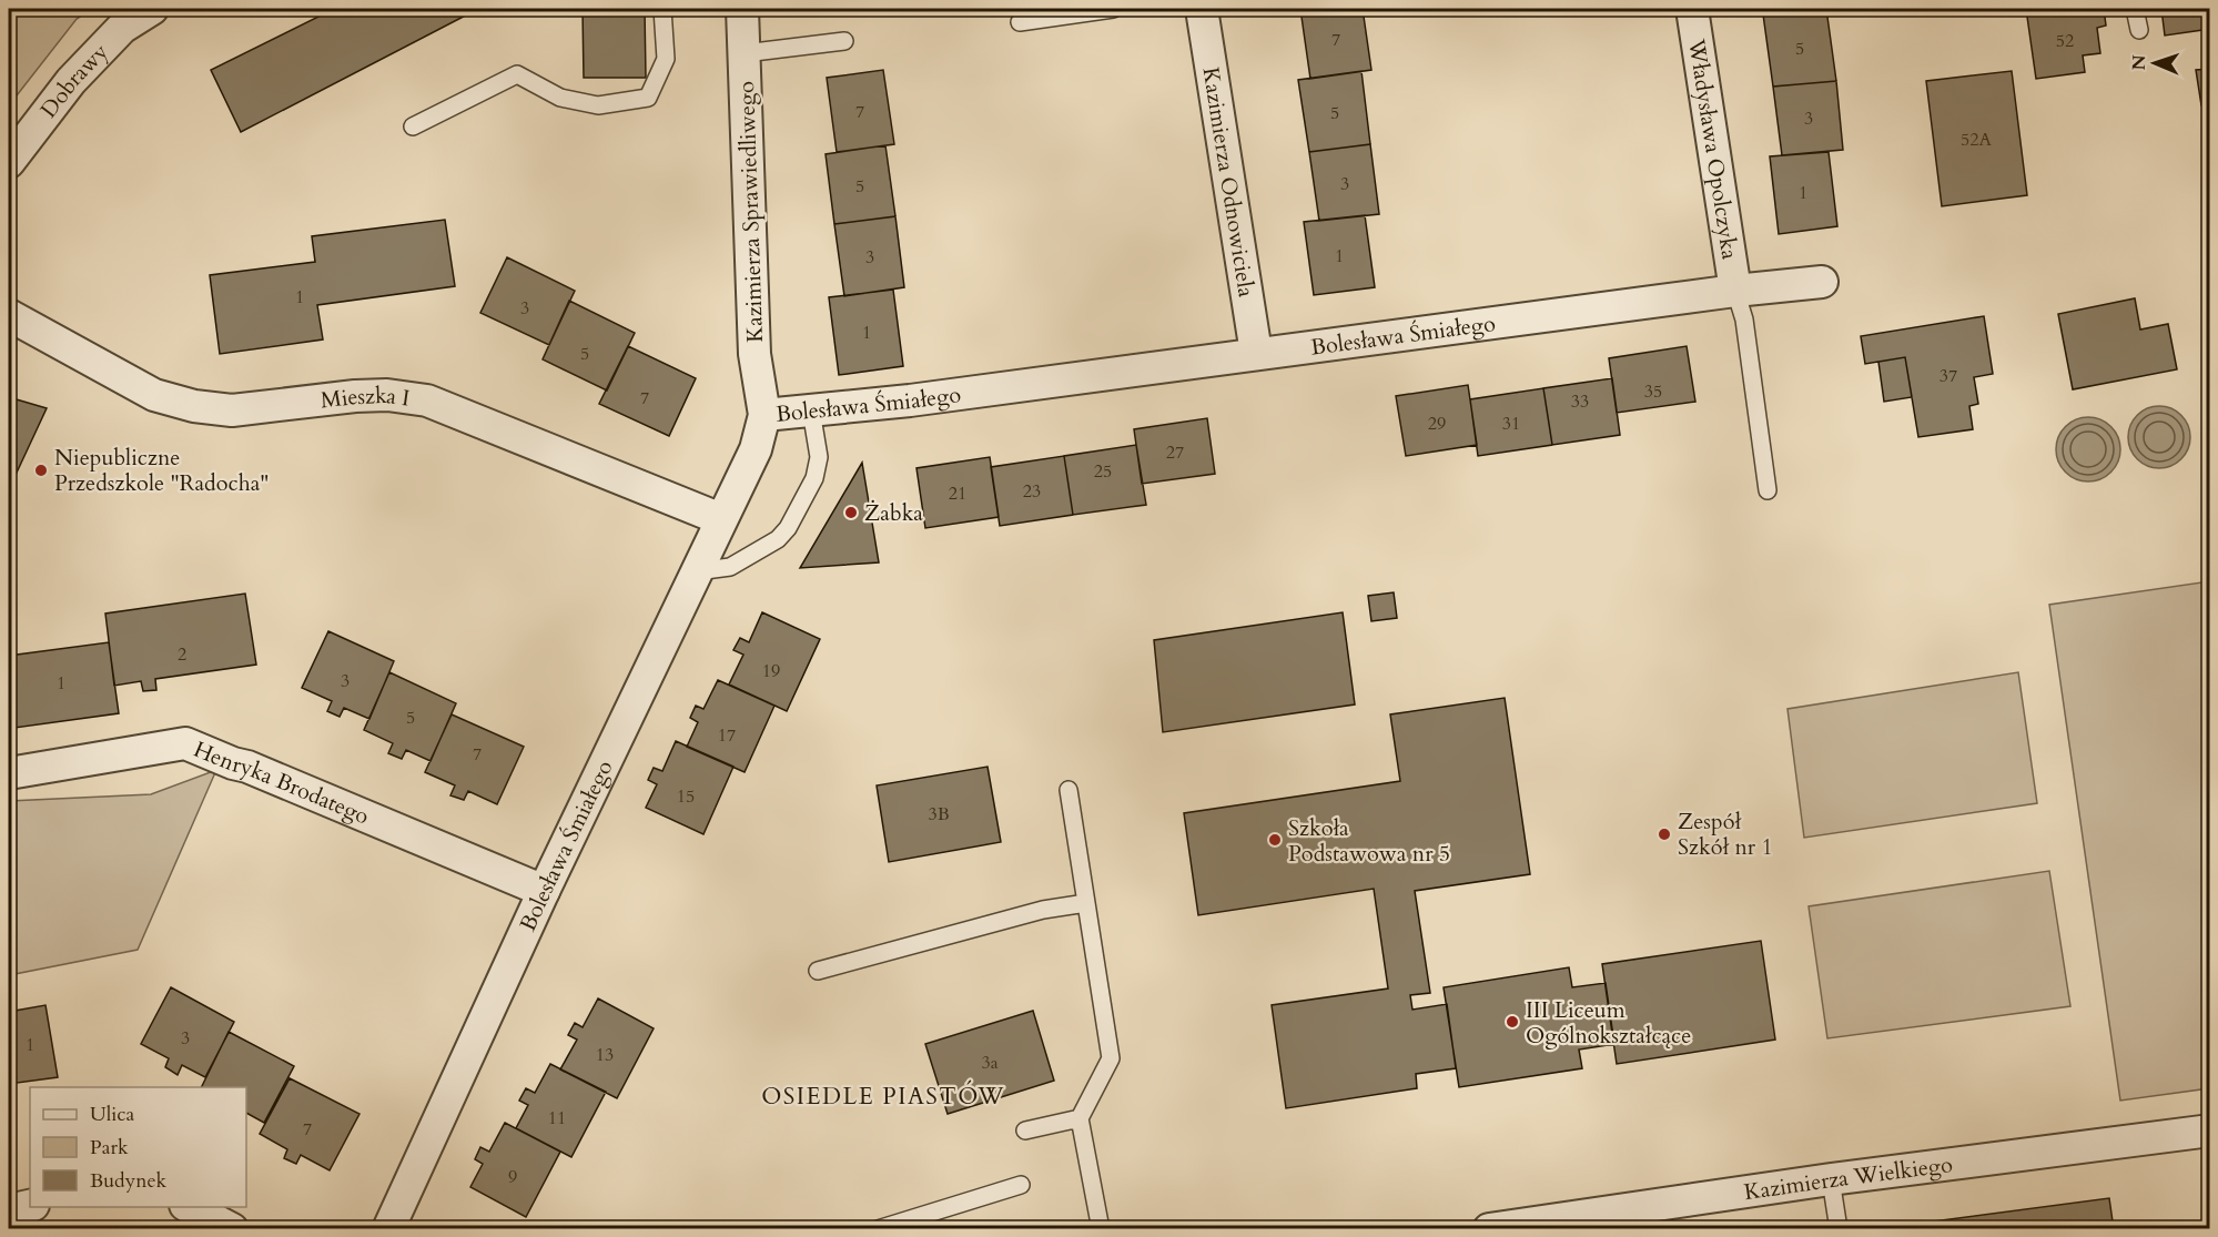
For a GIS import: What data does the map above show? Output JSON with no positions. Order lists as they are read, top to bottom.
{
  "streets": {
    "street": [
      "Dobrawy",
      "Władysława Opolczyka",
      "Kazimierza Odnowiciela",
      "Kazimierza Sprawiedliwego",
      "Bolesława Śmiałego",
      "Mieszka I",
      "Henryka Brodatego",
      "Kazimierza Wielkiego"
    ]
  },
  "crossings": [
    ["Władysława Opolczyka", "Bolesława Śmiałego"],
    ["Kazimierza Odnowiciela", "Bolesława Śmiałego"],
    ["Kazimierza Sprawiedliwego", "Bolesława Śmiałego"],
    ["Bolesława Śmiałego", "Mieszka I"],
    ["Bolesława Śmiałego", "Henryka Brodatego"]
  ],
  "districts": ["OSIEDLE PIASTÓW"],
  "places": [
    "Niepubliczne Przedszkole \"Radocha\"",
    "Żabka",
    "Zespół Szkół nr 1",
    "Szkoła Podstawowa nr 5",
    "III Liceum Ogólnokształcące"
  ],
  "house_numbers": [
    "7",
    "52",
    "5",
    "7",
    "5",
    "3",
    "52A",
    "3",
    "5",
    "1",
    "1",
    "3",
    "1",
    "3",
    "1",
    "5",
    "37",
    "35",
    "7",
    "33",
    "29",
    "31",
    "27",
    "25",
    "23",
    "21",
    "2",
    "19",
    "3",
    "1",
    "5",
    "17",
    "7",
    "15",
    "3B",
    "3",
    "1",
    "13",
    "3a",
    "11",
    "7",
    "9"
  ],
  "legend": ["Ulica", "Park", "Budynek"],
  "north": "left"
}
